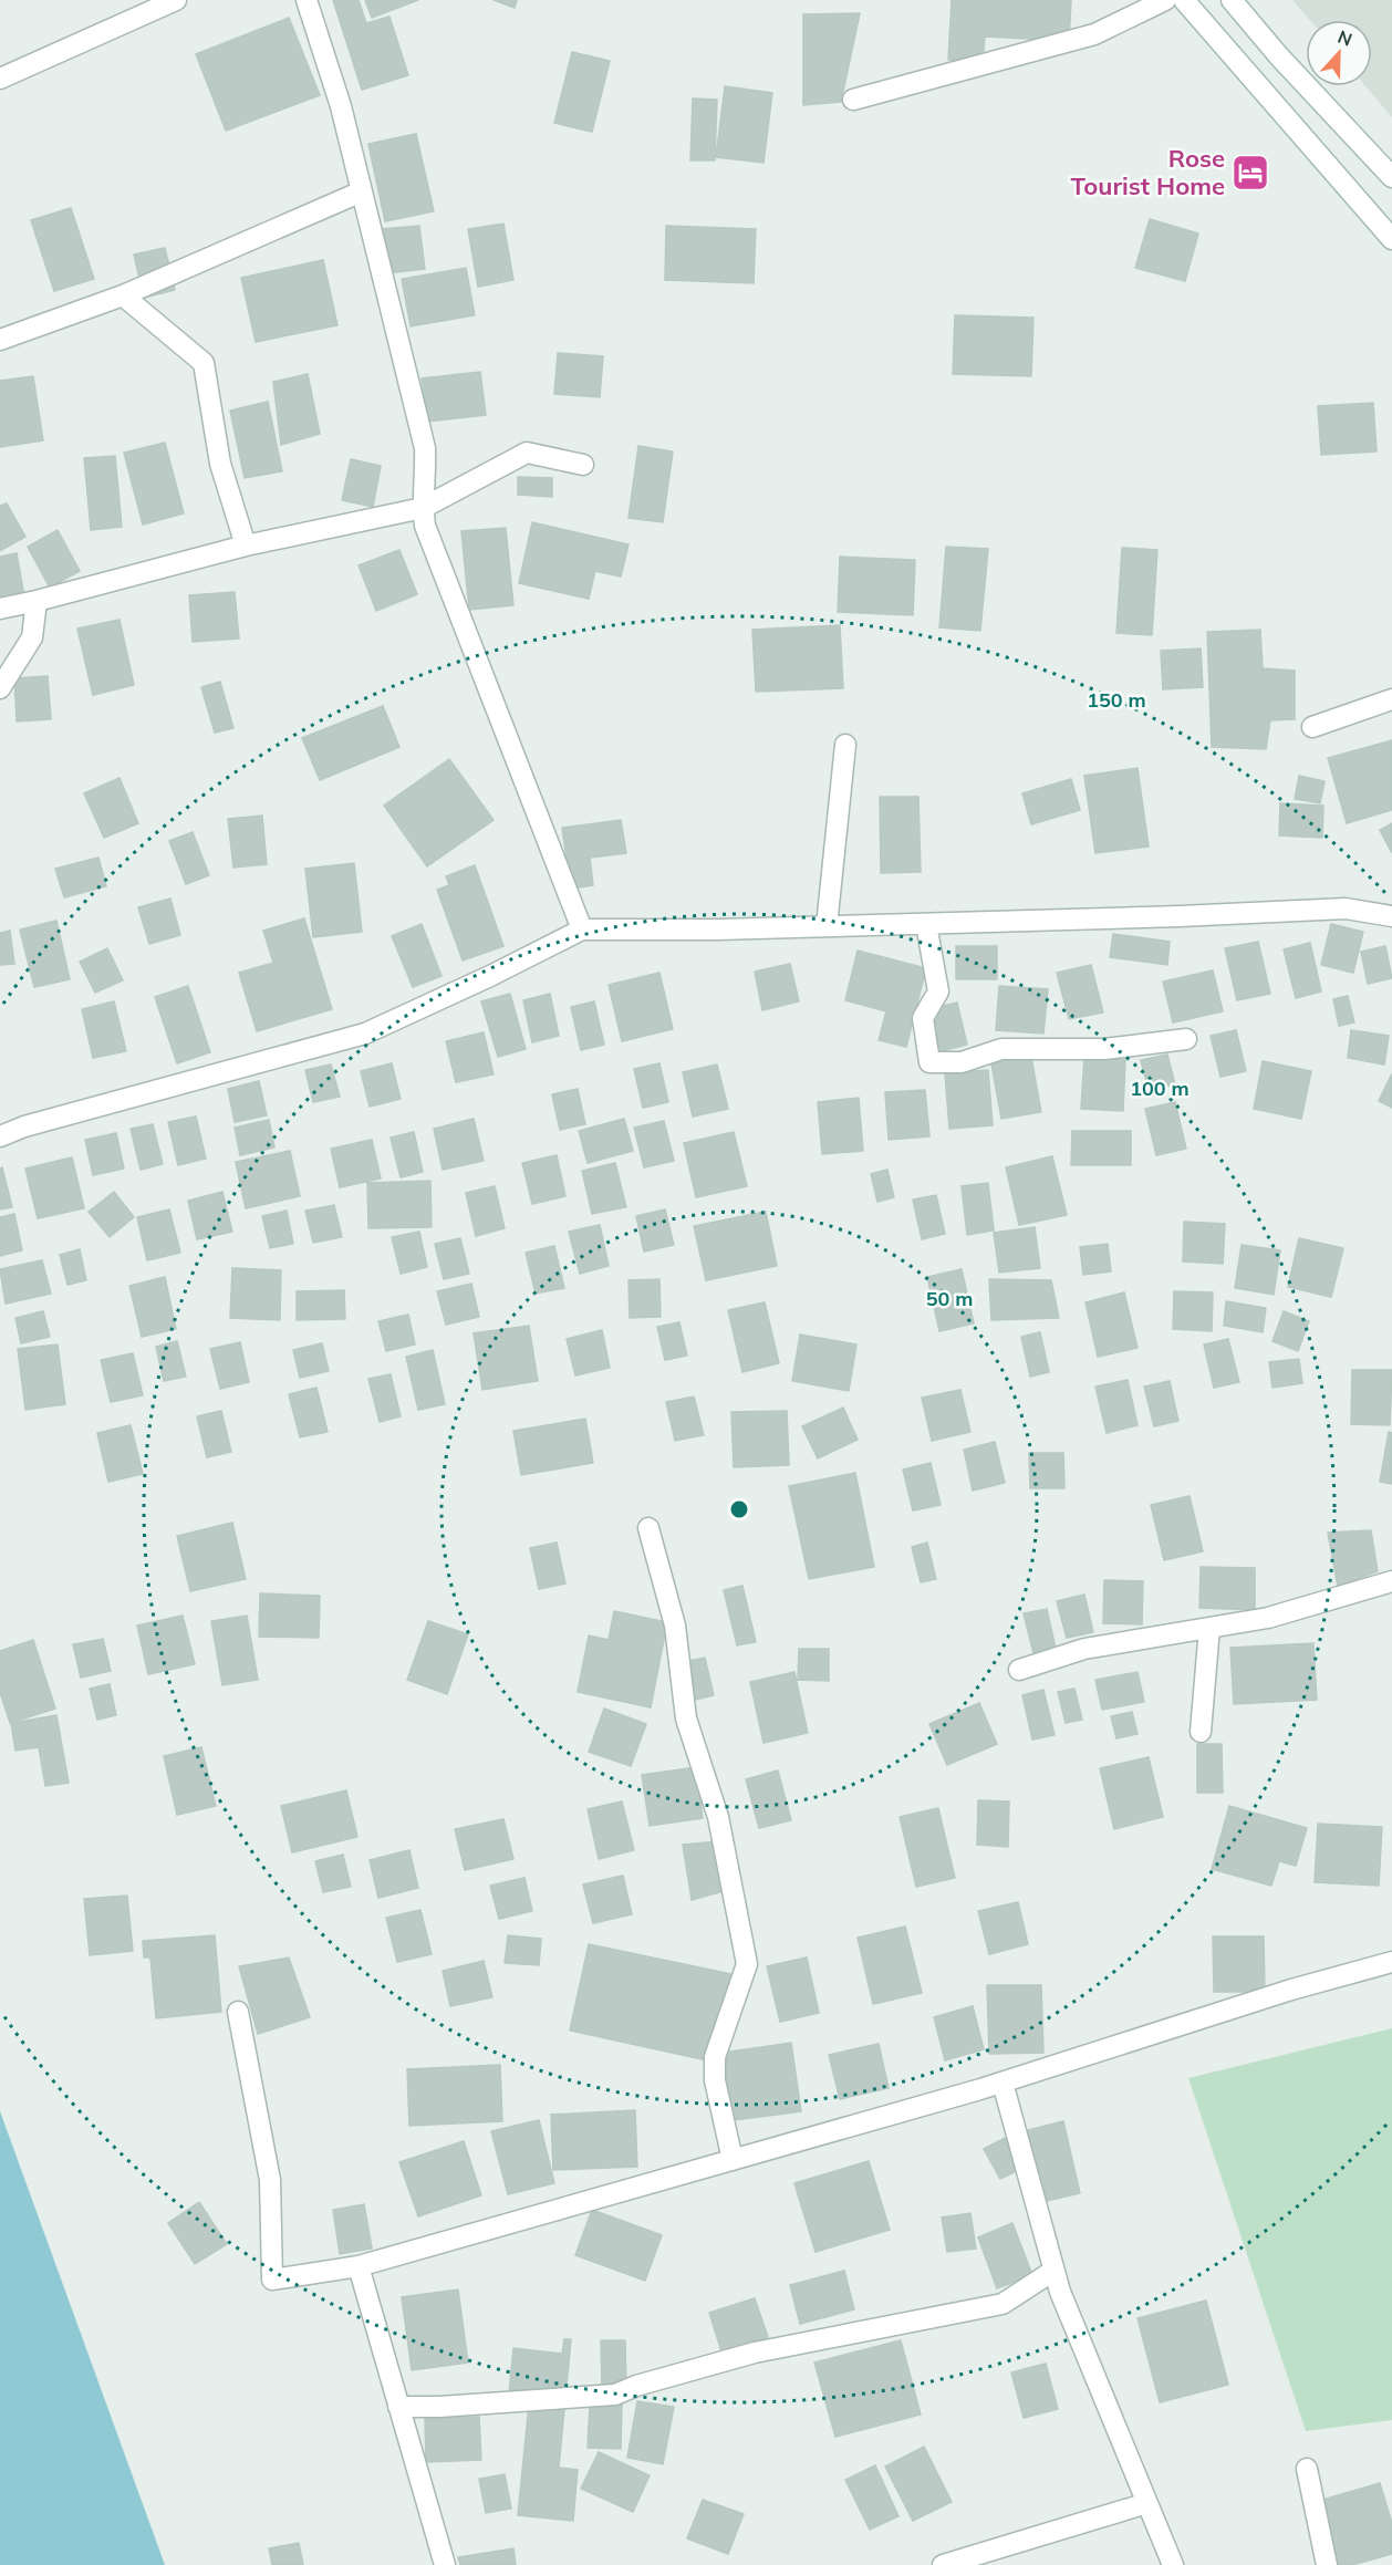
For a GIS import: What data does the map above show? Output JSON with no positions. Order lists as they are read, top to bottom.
{
  "places": {
    "hotel": ["Rose Tourist Home"]
  },
  "north": "top",
  "rings": ["150 m", "100 m", "50 m"]
}
